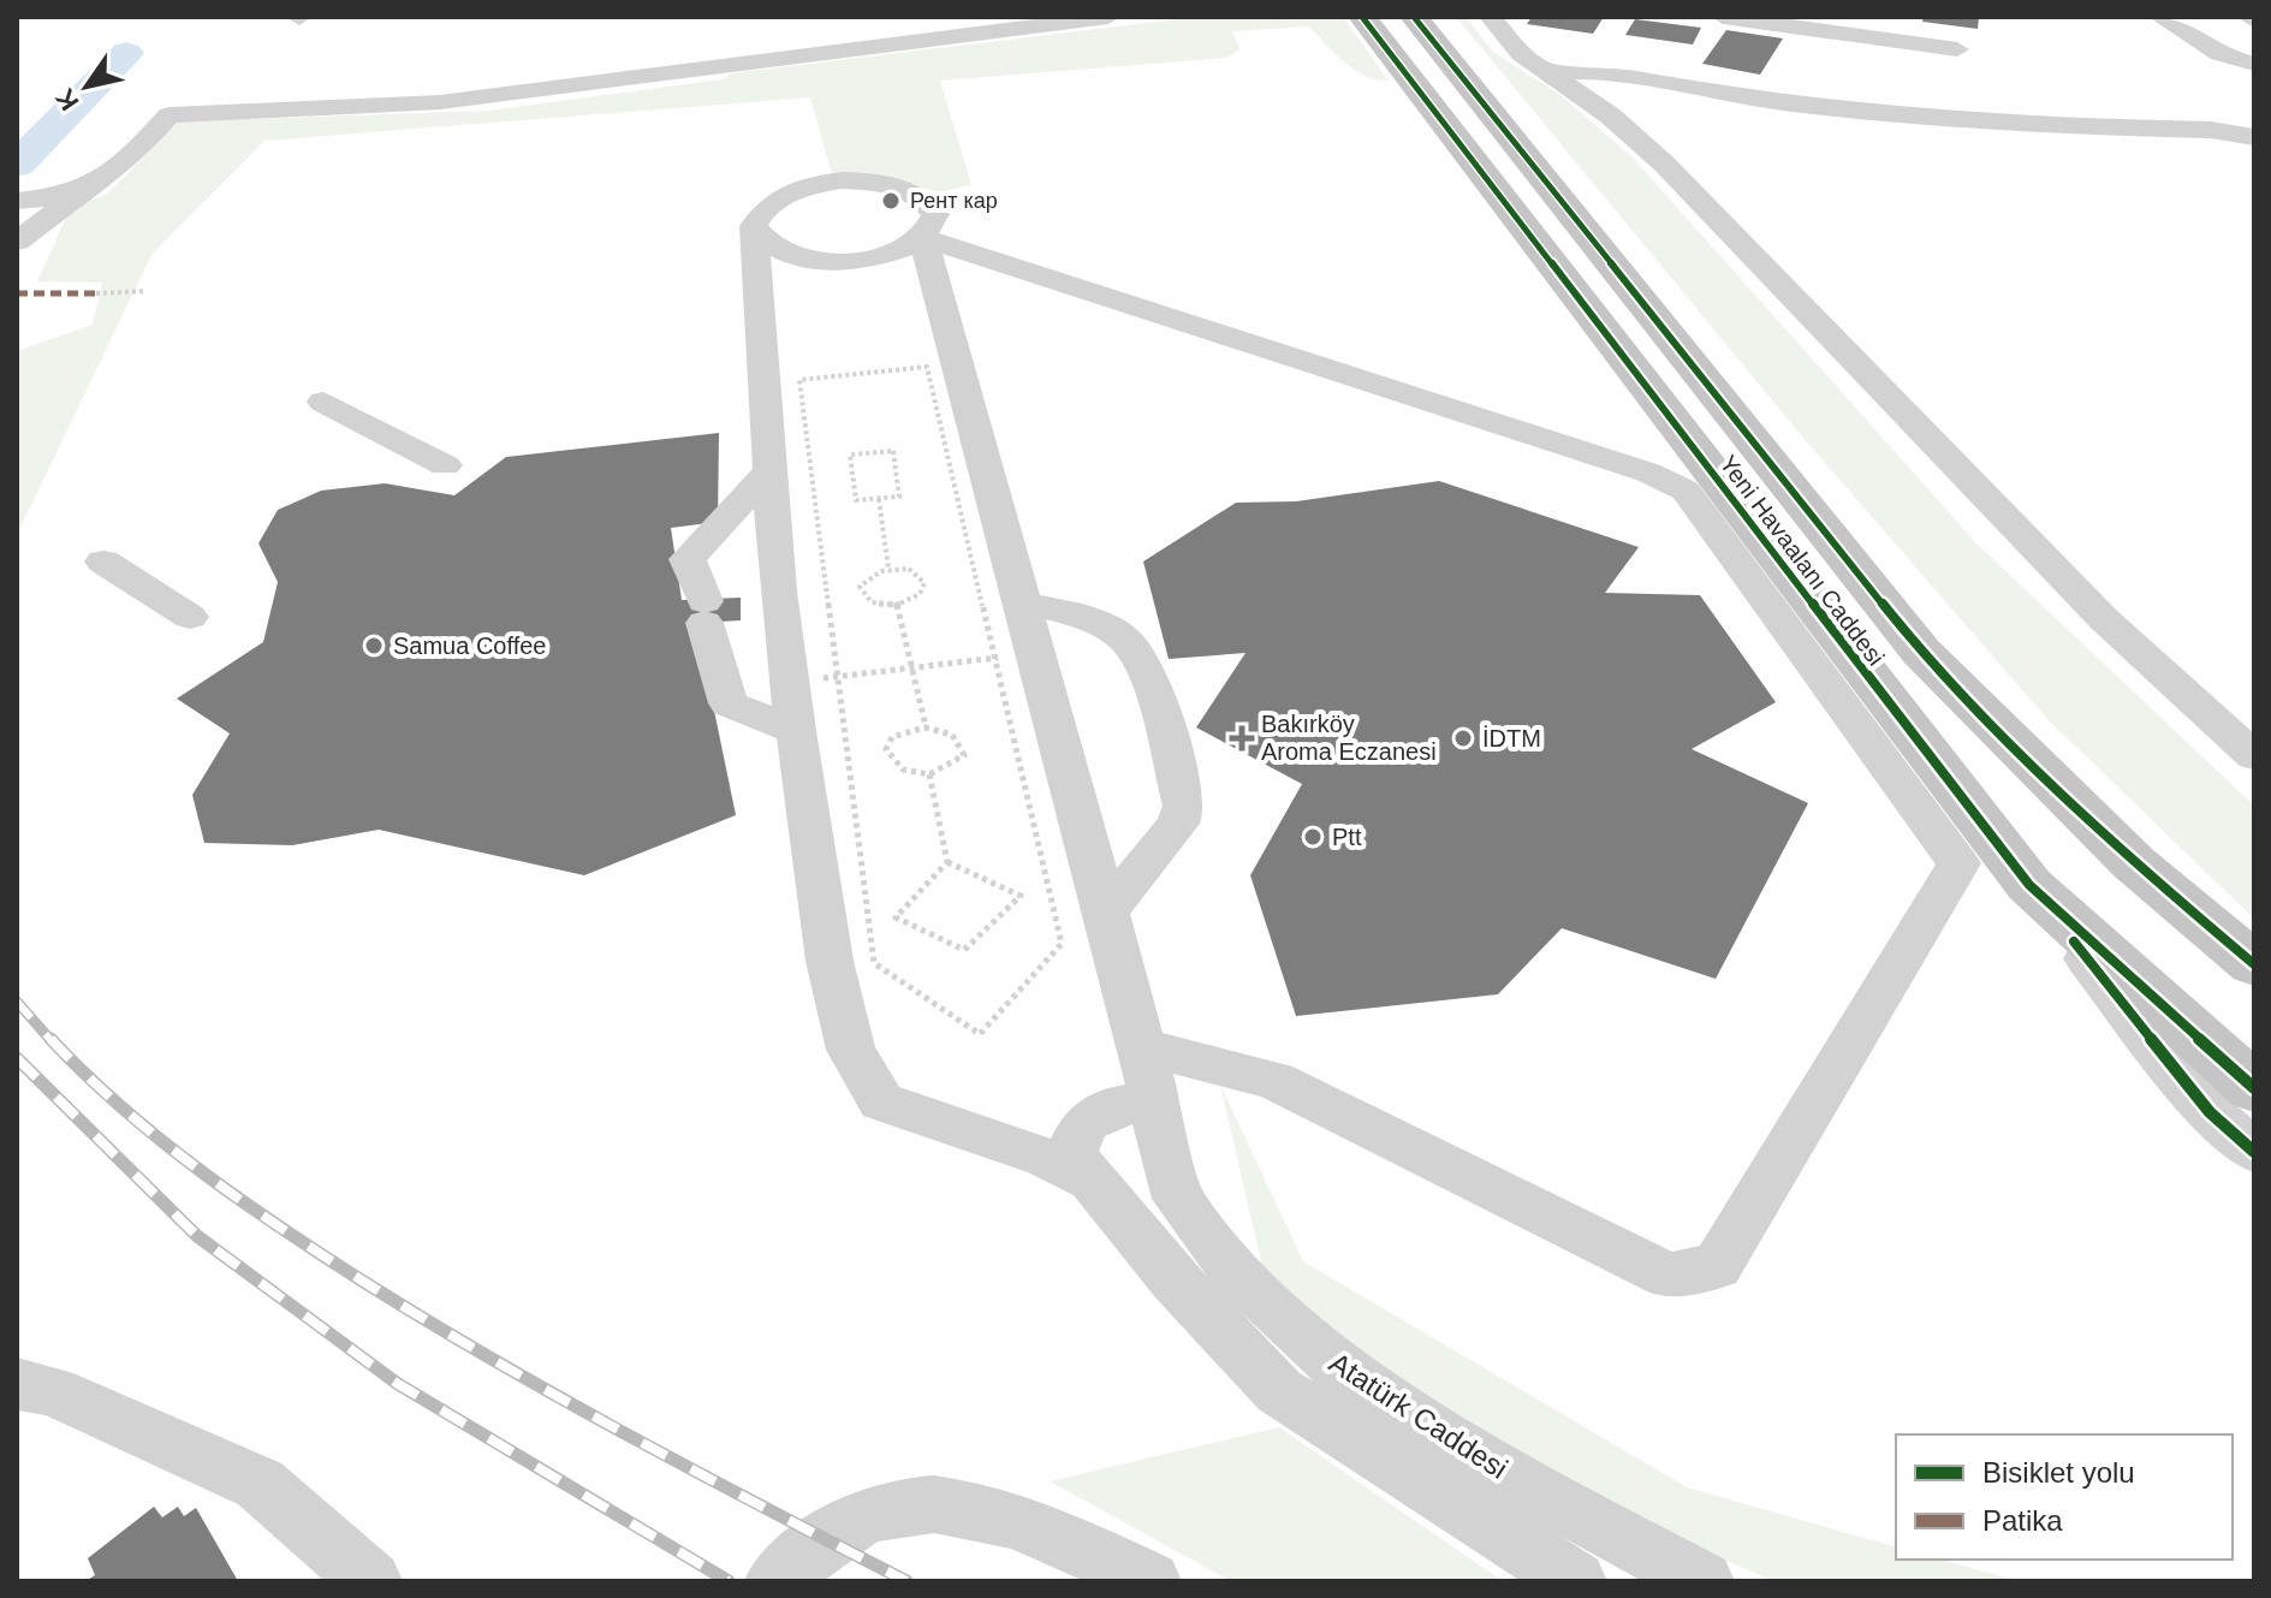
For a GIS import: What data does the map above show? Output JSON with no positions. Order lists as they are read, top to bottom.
{
  "streets": {
    "main road": ["Yeni Havaalanı Caddesi"],
    "street": ["Atatürk Caddesi"]
  },
  "places": {
    "other": [
      "Рент кар",
      "Samua Coffee",
      "İDTM",
      "Ptt"
    ],
    "health": ["Bakırköy Aroma Eczanesi"]
  },
  "legend": ["Bisiklet yolu", "Patika"],
  "north": "bottom left"
}
